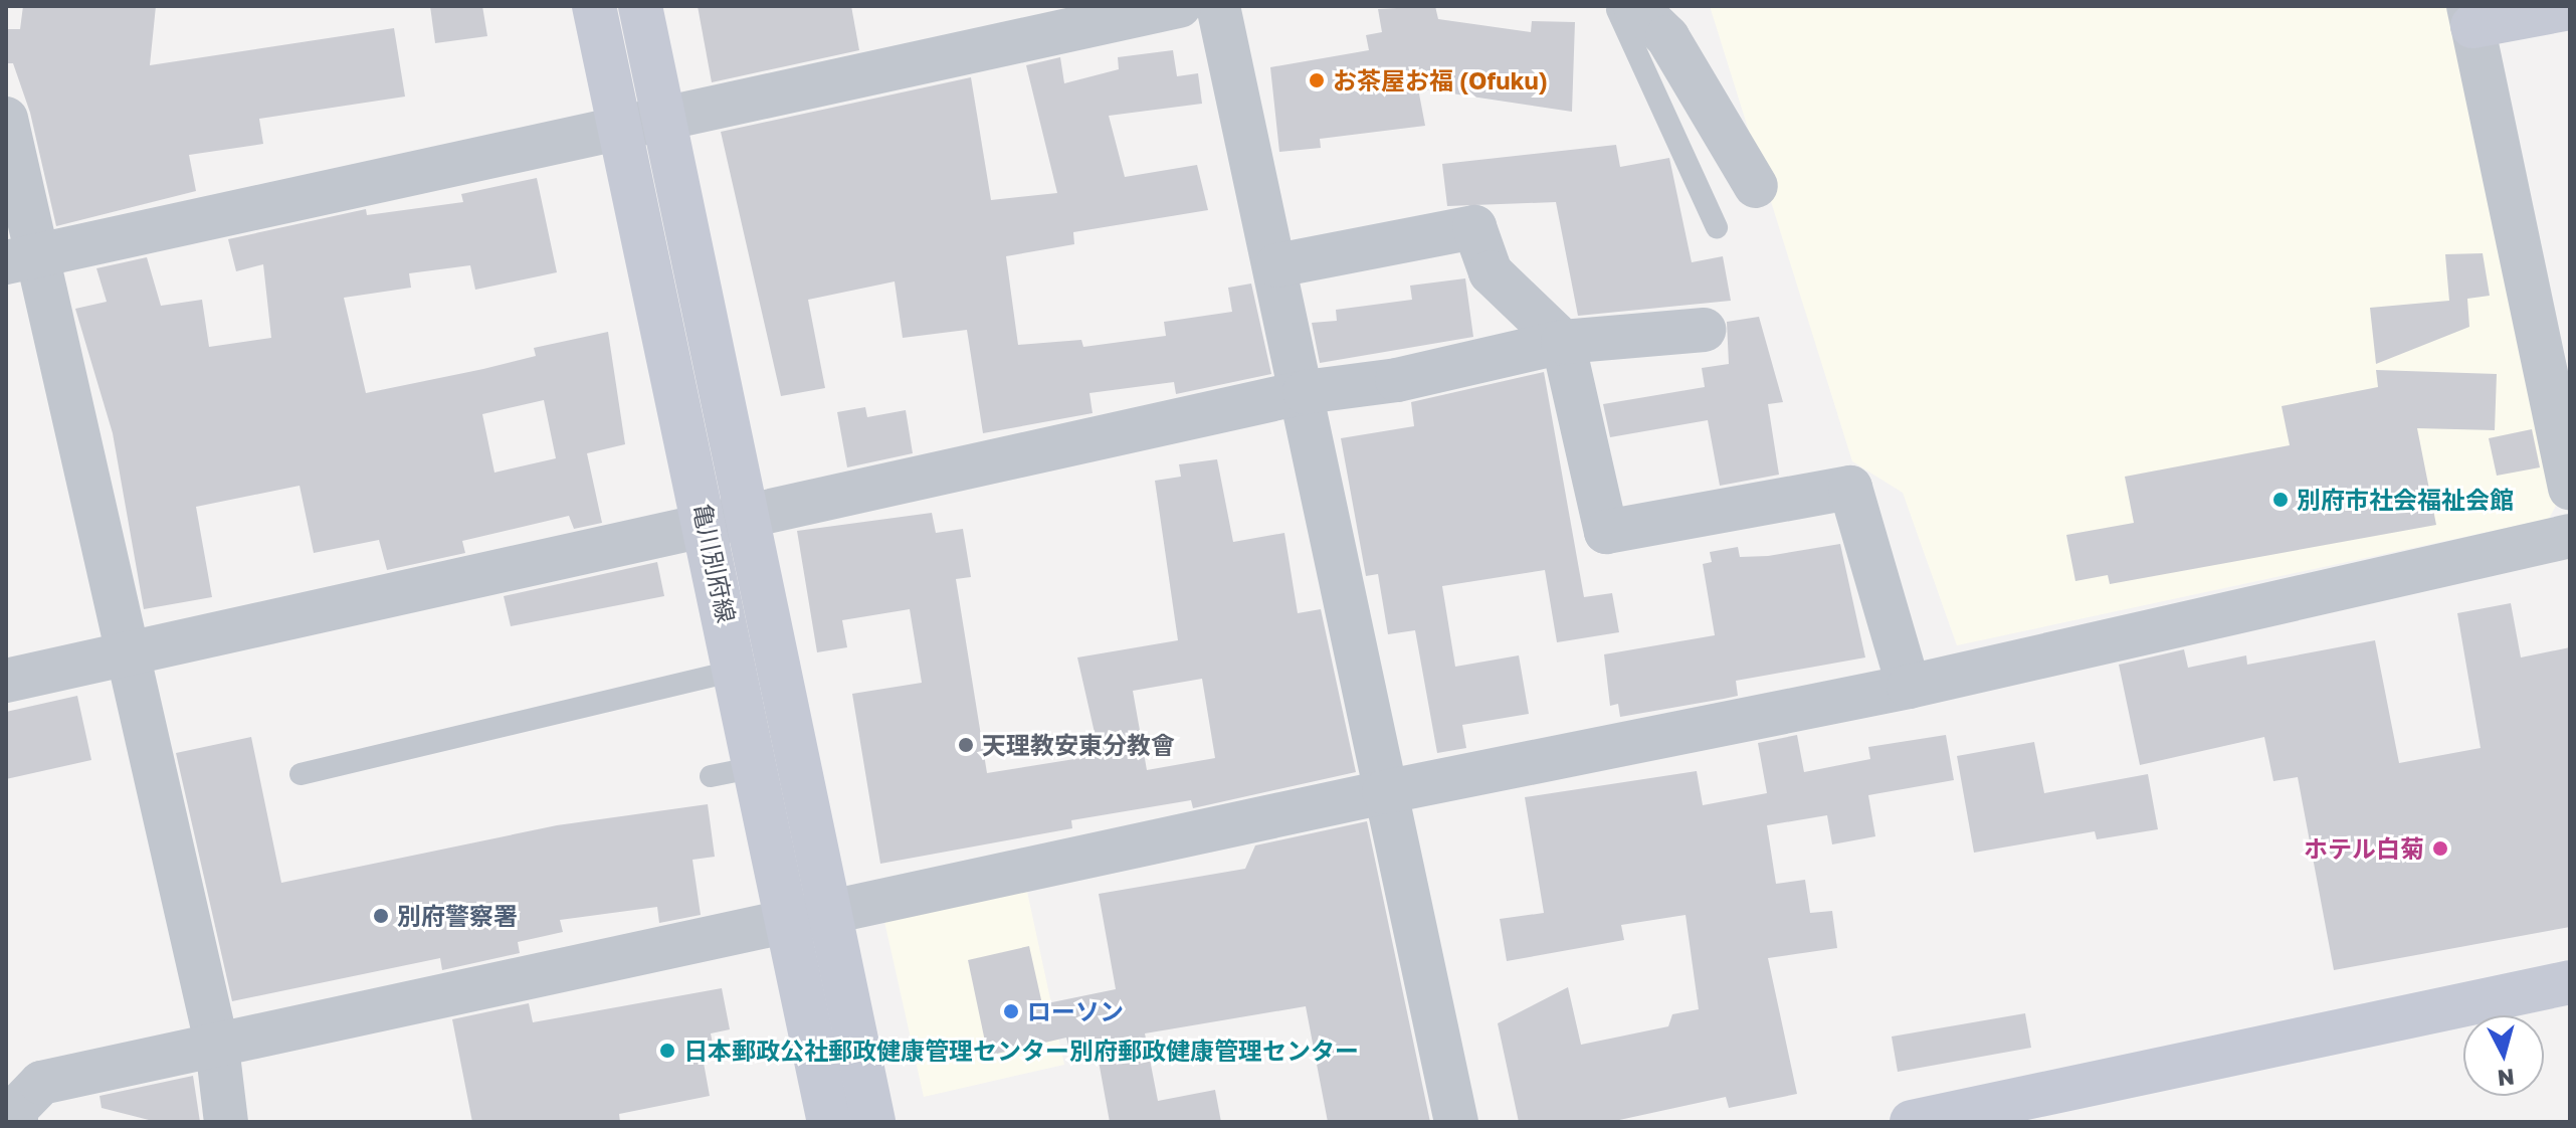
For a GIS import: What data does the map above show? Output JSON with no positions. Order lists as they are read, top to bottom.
{
  "streets": {
    "main road": ["亀川別府線"]
  },
  "places": [
    "お茶屋お福 (Ofuku)",
    "別府市社会福祉会館",
    "天理教安東分教會",
    "ホテル白菊",
    "別府警察署",
    "ローソン",
    "日本郵政公社郵政健康管理センター別府郵政健康管理センター"
  ],
  "north": "bottom"
}
